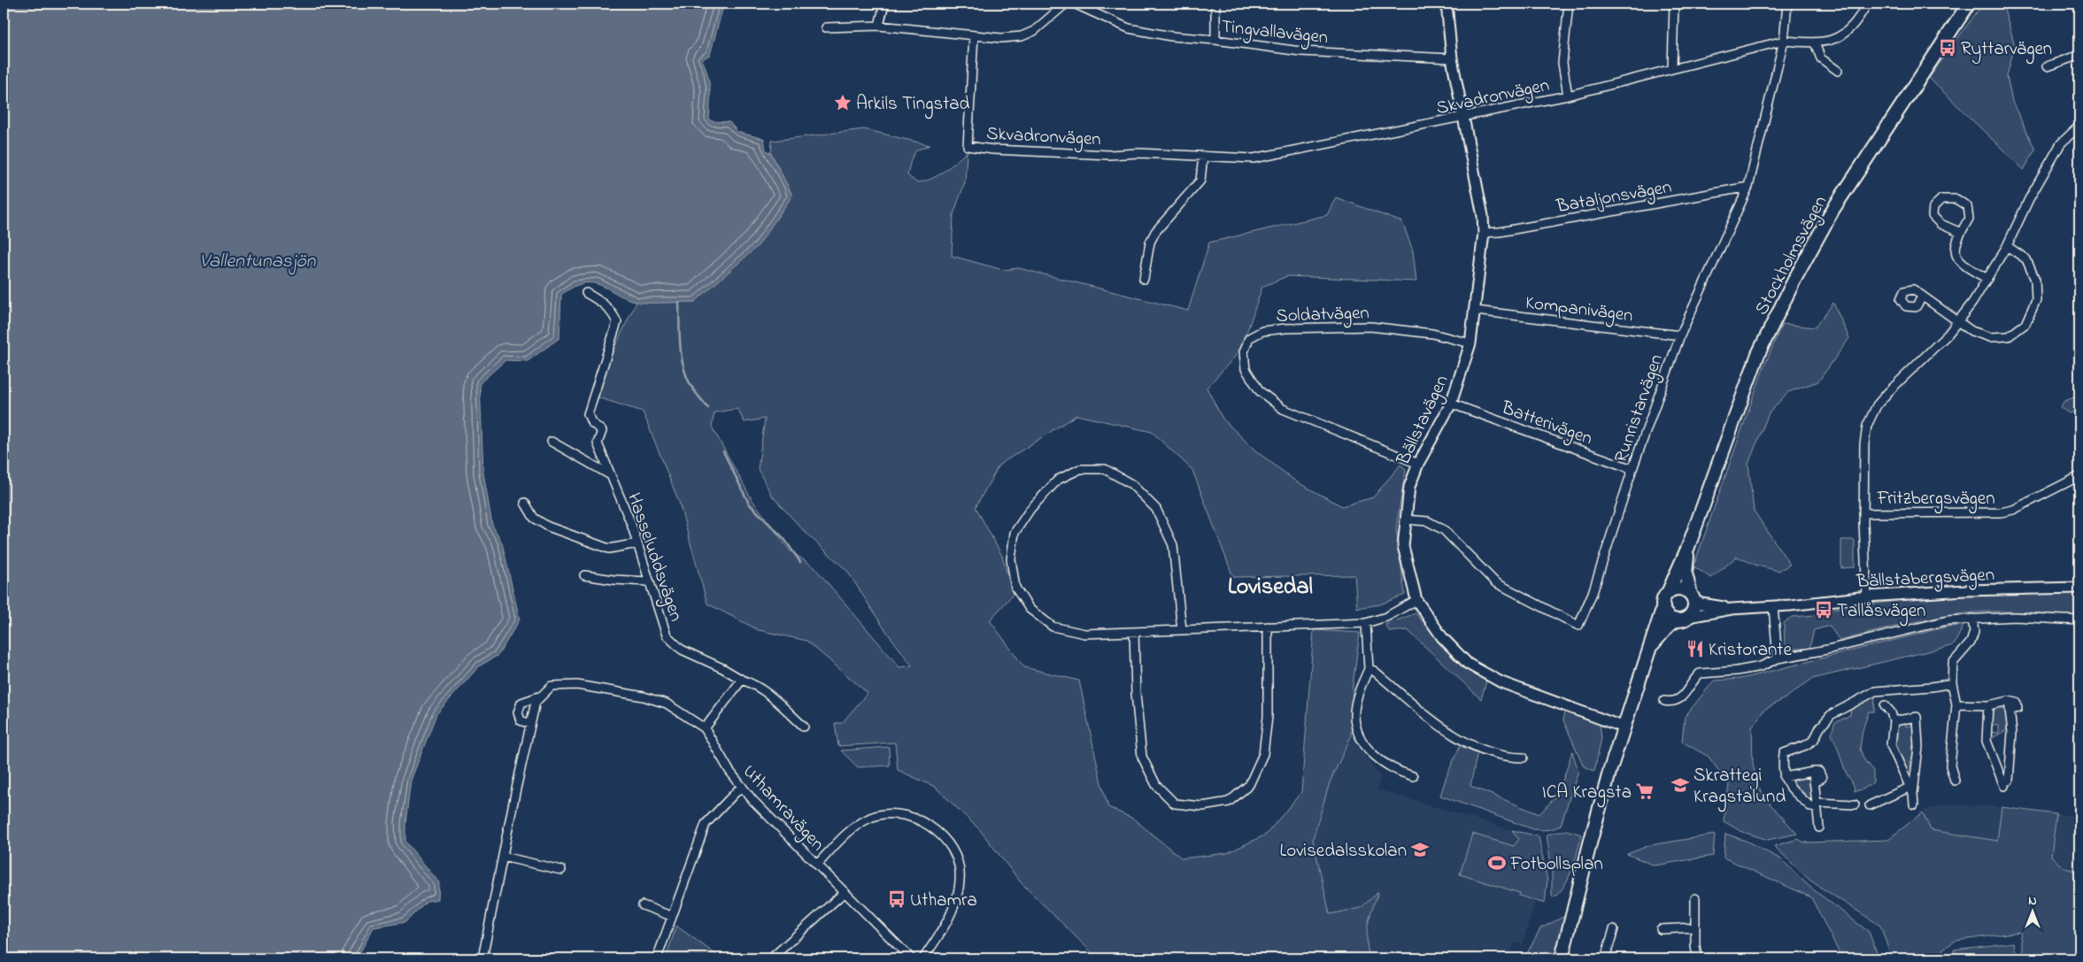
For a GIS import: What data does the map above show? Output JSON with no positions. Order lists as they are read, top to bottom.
{
  "streets": {
    "main road": ["Stockholmsvägen"],
    "street": [
      "Tingvallavägen",
      "Skvadronvägen",
      "Bataljonsvägen",
      "Kompanivägen",
      "Soldatvägen",
      "Runristarvägen",
      "Bällstavägen",
      "Batterivägen",
      "Fritzbergsvägen",
      "Hasseluddsvägen",
      "Bällstabergsvägen",
      "Uthamravägen"
    ]
  },
  "crossings": [
    ["Tingvallavägen", "Bällstavägen"],
    ["Skvadronvägen", "Runristarvägen"],
    ["Skvadronvägen", "Bällstavägen"],
    ["Bataljonsvägen", "Runristarvägen"],
    ["Bataljonsvägen", "Bällstavägen"],
    ["Stockholmsvägen", "Bällstabergsvägen"],
    ["Kompanivägen", "Runristarvägen"],
    ["Kompanivägen", "Bällstavägen"],
    ["Soldatvägen", "Bällstavägen"],
    ["Runristarvägen", "Bällstavägen"],
    ["Runristarvägen", "Batterivägen"],
    ["Bällstavägen", "Batterivägen"],
    ["Fritzbergsvägen", "Bällstabergsvägen"]
  ],
  "districts": ["Lovisedal"],
  "water": ["Vallentunasjön"],
  "places": {
    "bus stop": ["Ryttarvägen", "Tallåsvägen", "Uthamra"],
    "place": ["Arkils Tingstad"],
    "restaurant": ["Kristorante"],
    "school or university": ["Skrattegi Kragstalund", "Lovisedalsskolan"],
    "supermarket": ["ICA Kragsta"],
    "sports": ["Fotbollsplan"]
  },
  "north": "top"
}
